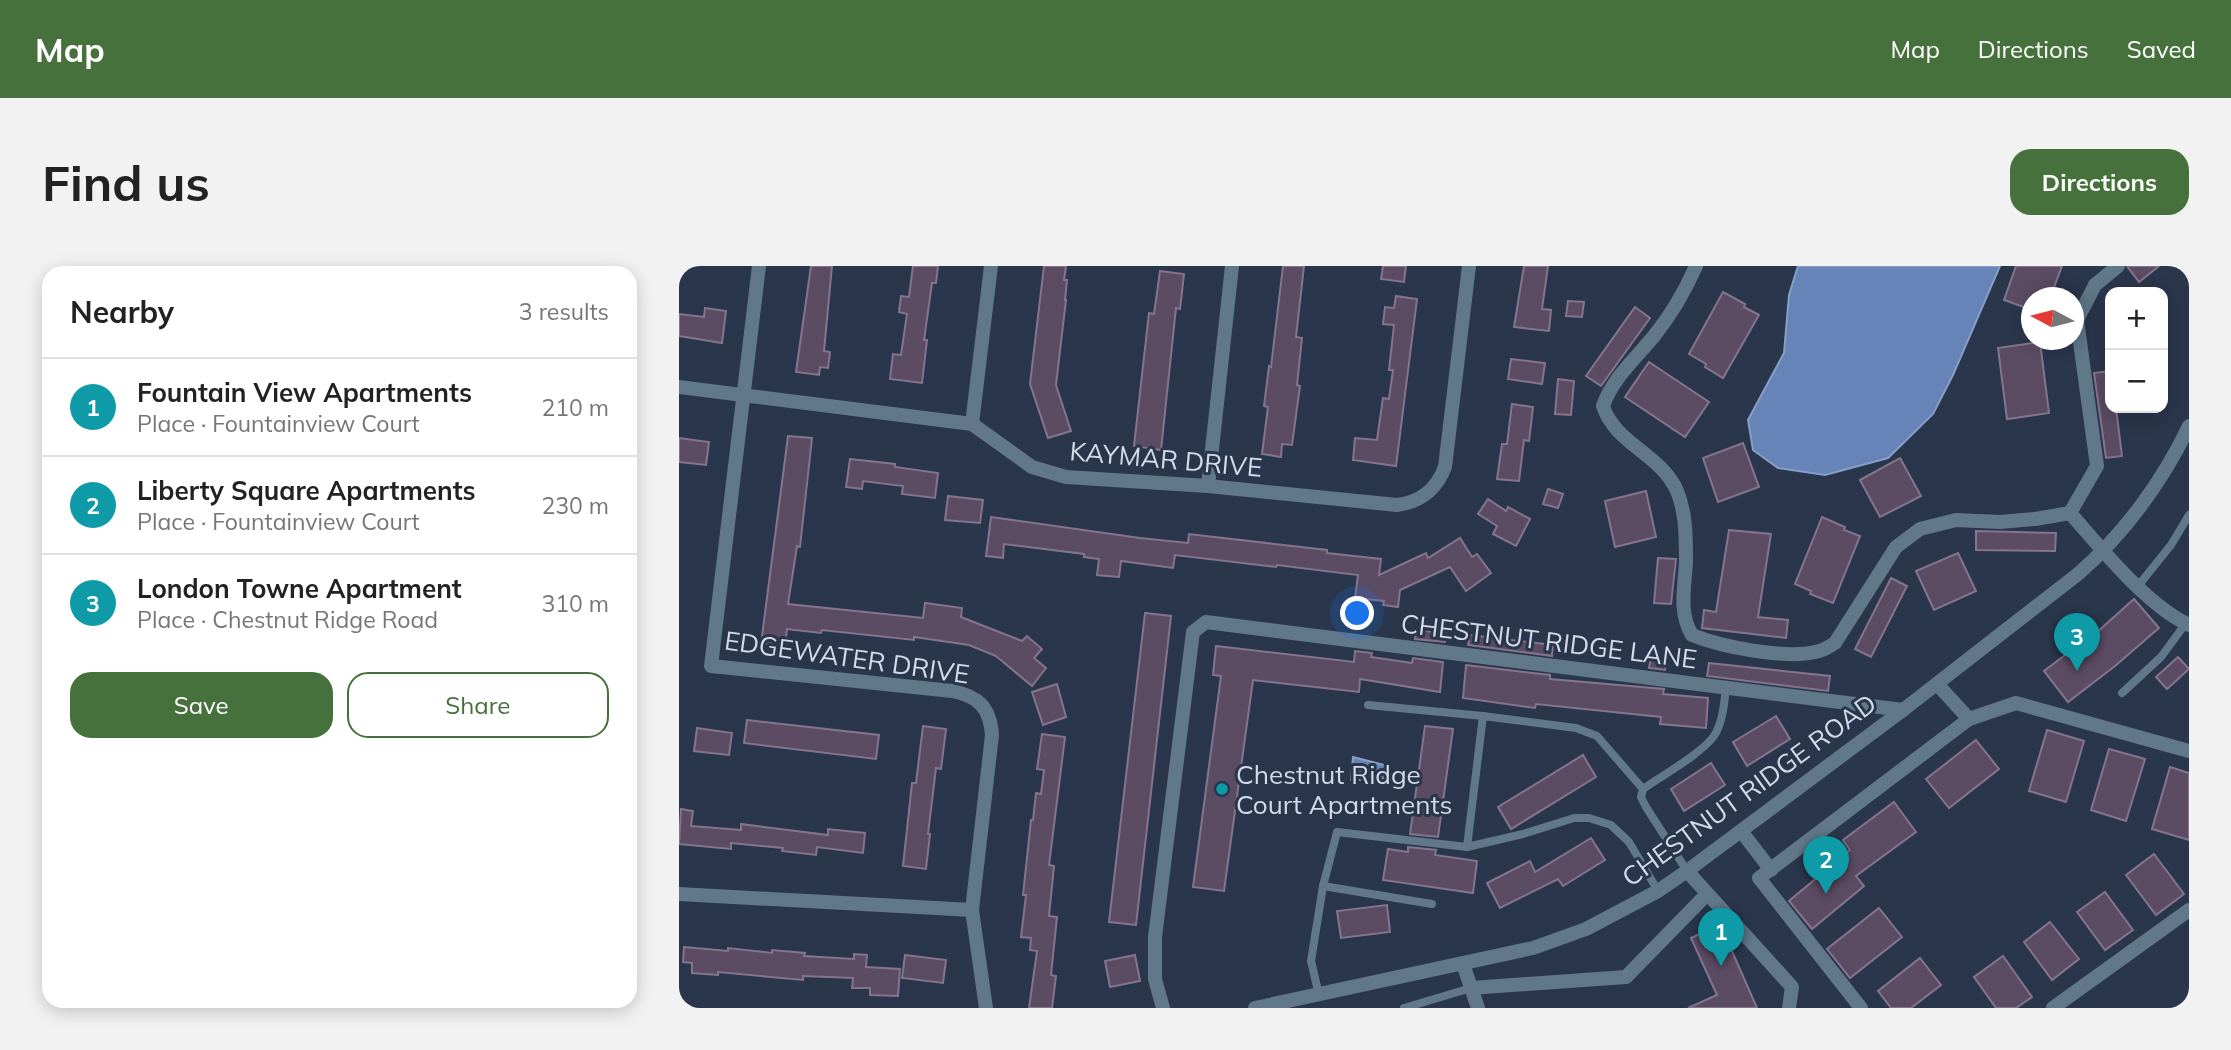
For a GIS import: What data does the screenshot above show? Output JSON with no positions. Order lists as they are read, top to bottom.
{
  "streets": {
    "street": [
      "KAYMAR DRIVE",
      "CHESTNUT RIDGE LANE",
      "EDGEWATER DRIVE",
      "CHESTNUT RIDGE ROAD"
    ]
  },
  "crossings": [
    ["KAYMAR DRIVE", "EDGEWATER DRIVE"],
    ["CHESTNUT RIDGE LANE", "CHESTNUT RIDGE ROAD"]
  ],
  "places": ["Chestnut Ridge Court Apartments"],
  "north": "left",
  "page": {
    "header": "Map",
    "nav": ["Map", "Directions", "Saved"],
    "buttons": [
      "Directions",
      ["Save", "Share"]
    ],
    "title": "Find us",
    "heading": ["Nearby", "3 results"],
    "map_buttons": ["+", "−"],
    "list": [
      {
        "mark": "1",
        "name": "Fountain View Apartments",
        "note": "Place · Fountainview Court",
        "value": "210 m"
      },
      {
        "mark": "2",
        "name": "Liberty Square Apartments",
        "note": "Place · Fountainview Court",
        "value": "230 m"
      },
      {
        "mark": "3",
        "name": "London Towne Apartment",
        "note": "Place · Chestnut Ridge Road",
        "value": "310 m"
      }
    ],
    "pins": ["3", "2", "1"]
  }
}
